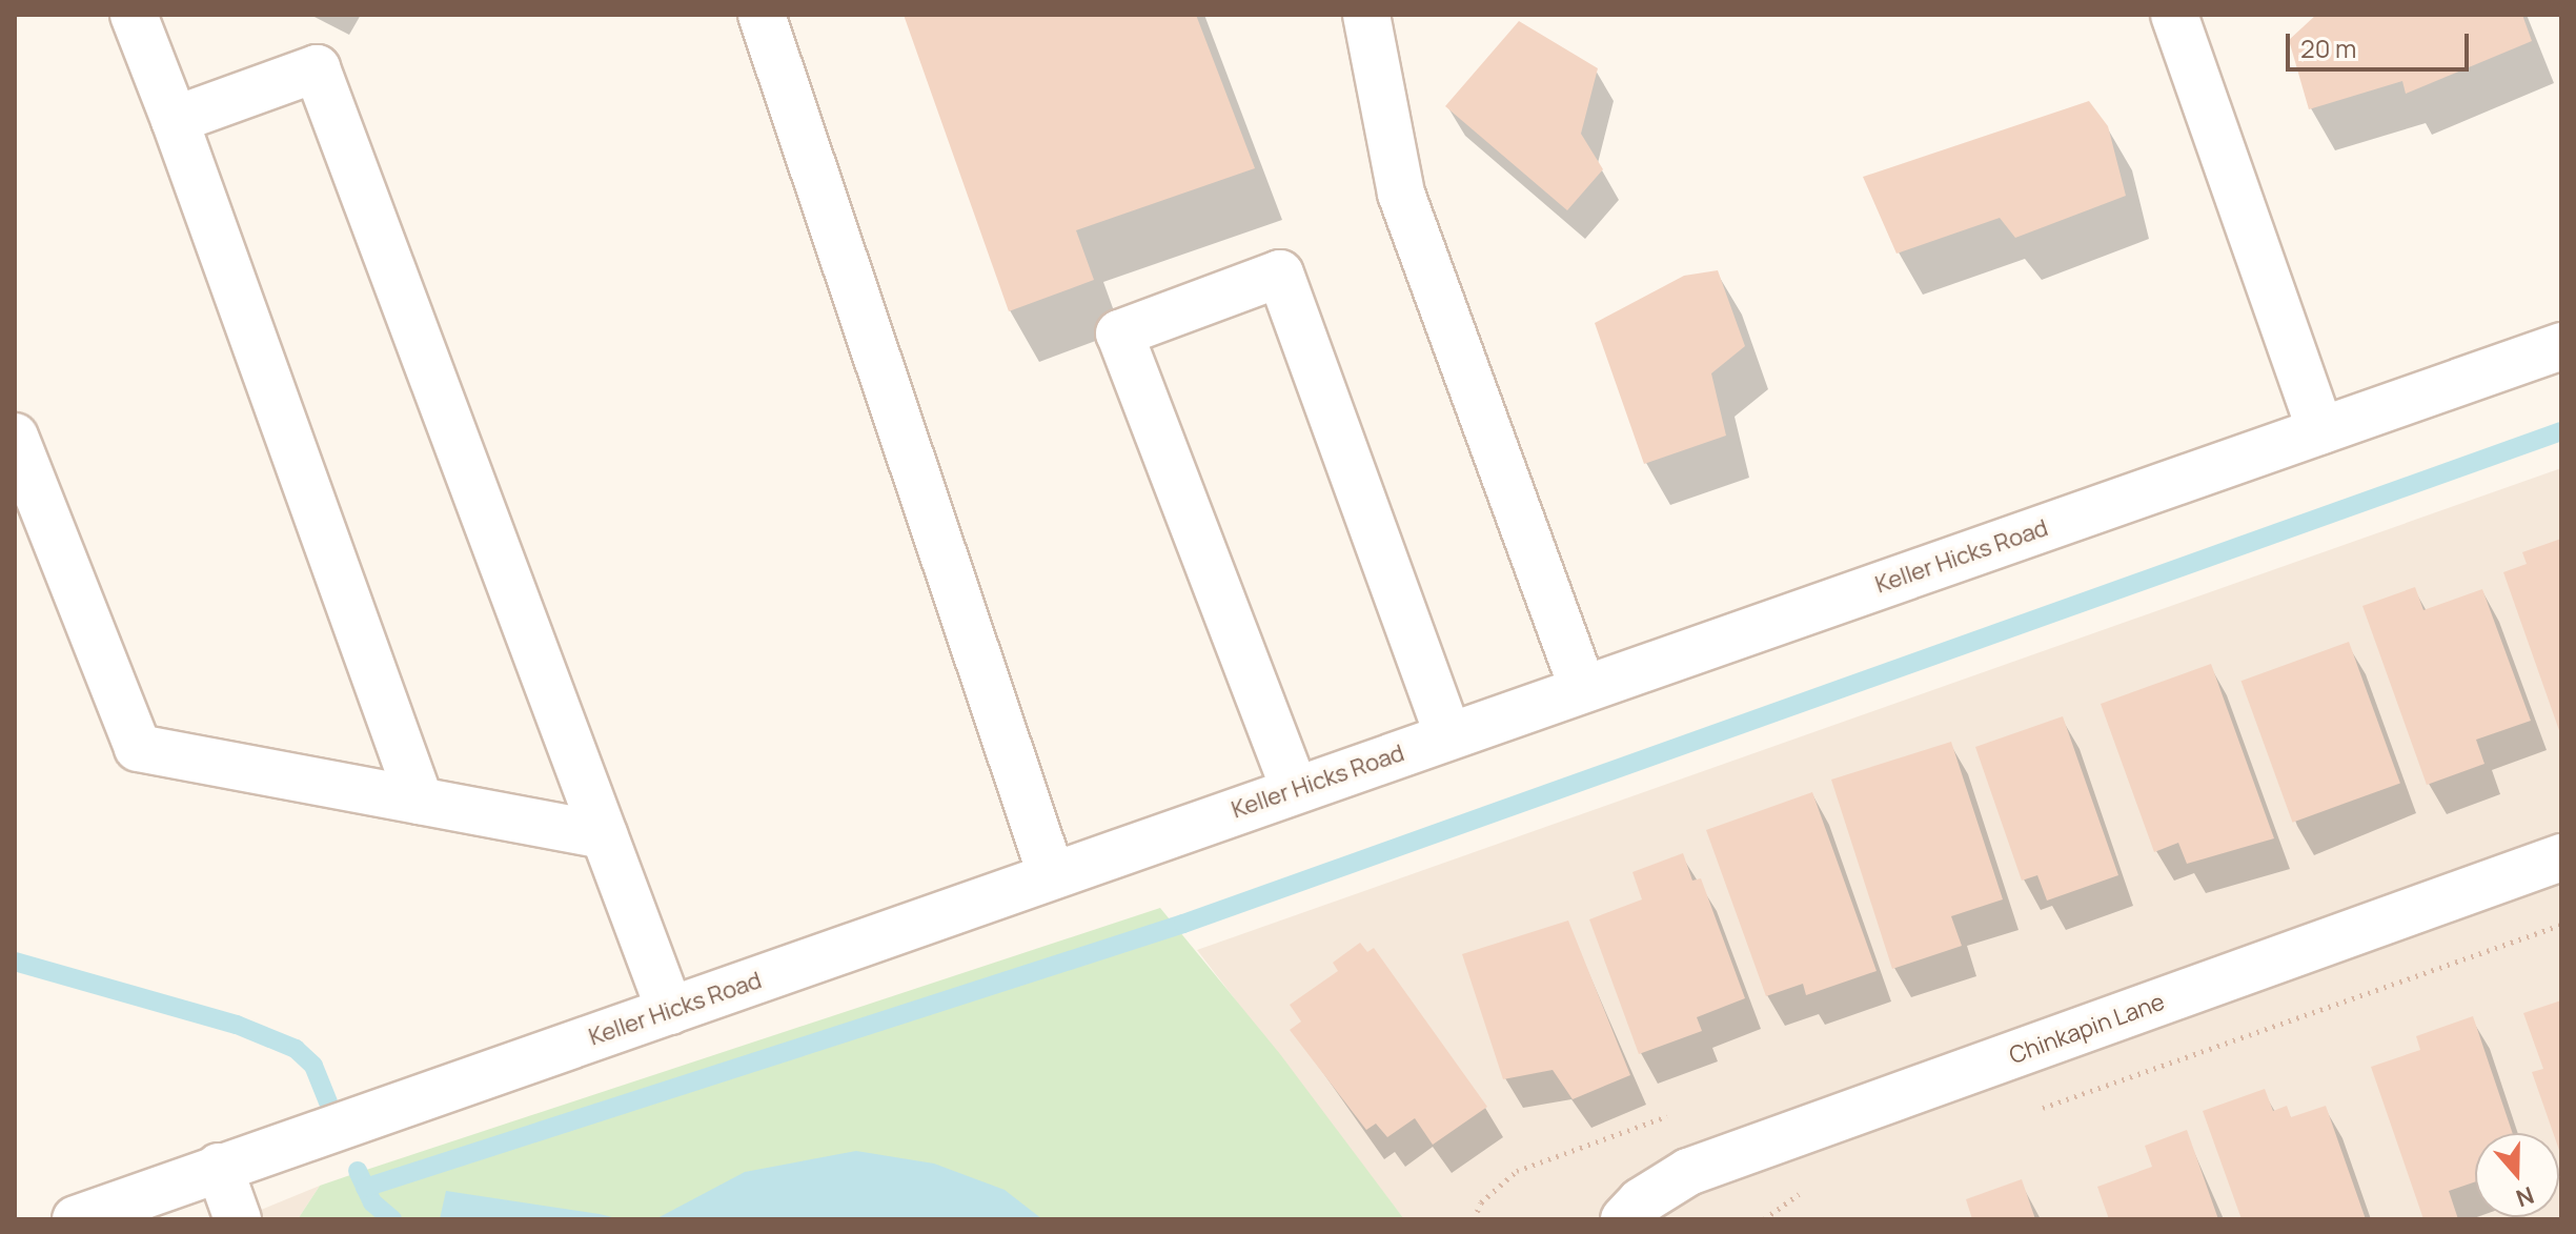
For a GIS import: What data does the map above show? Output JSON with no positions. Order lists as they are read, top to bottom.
{
  "streets": {
    "street": ["Keller Hicks Road", "Chinkapin Lane"]
  },
  "scale_bar": "20 m",
  "north": "bottom"
}
